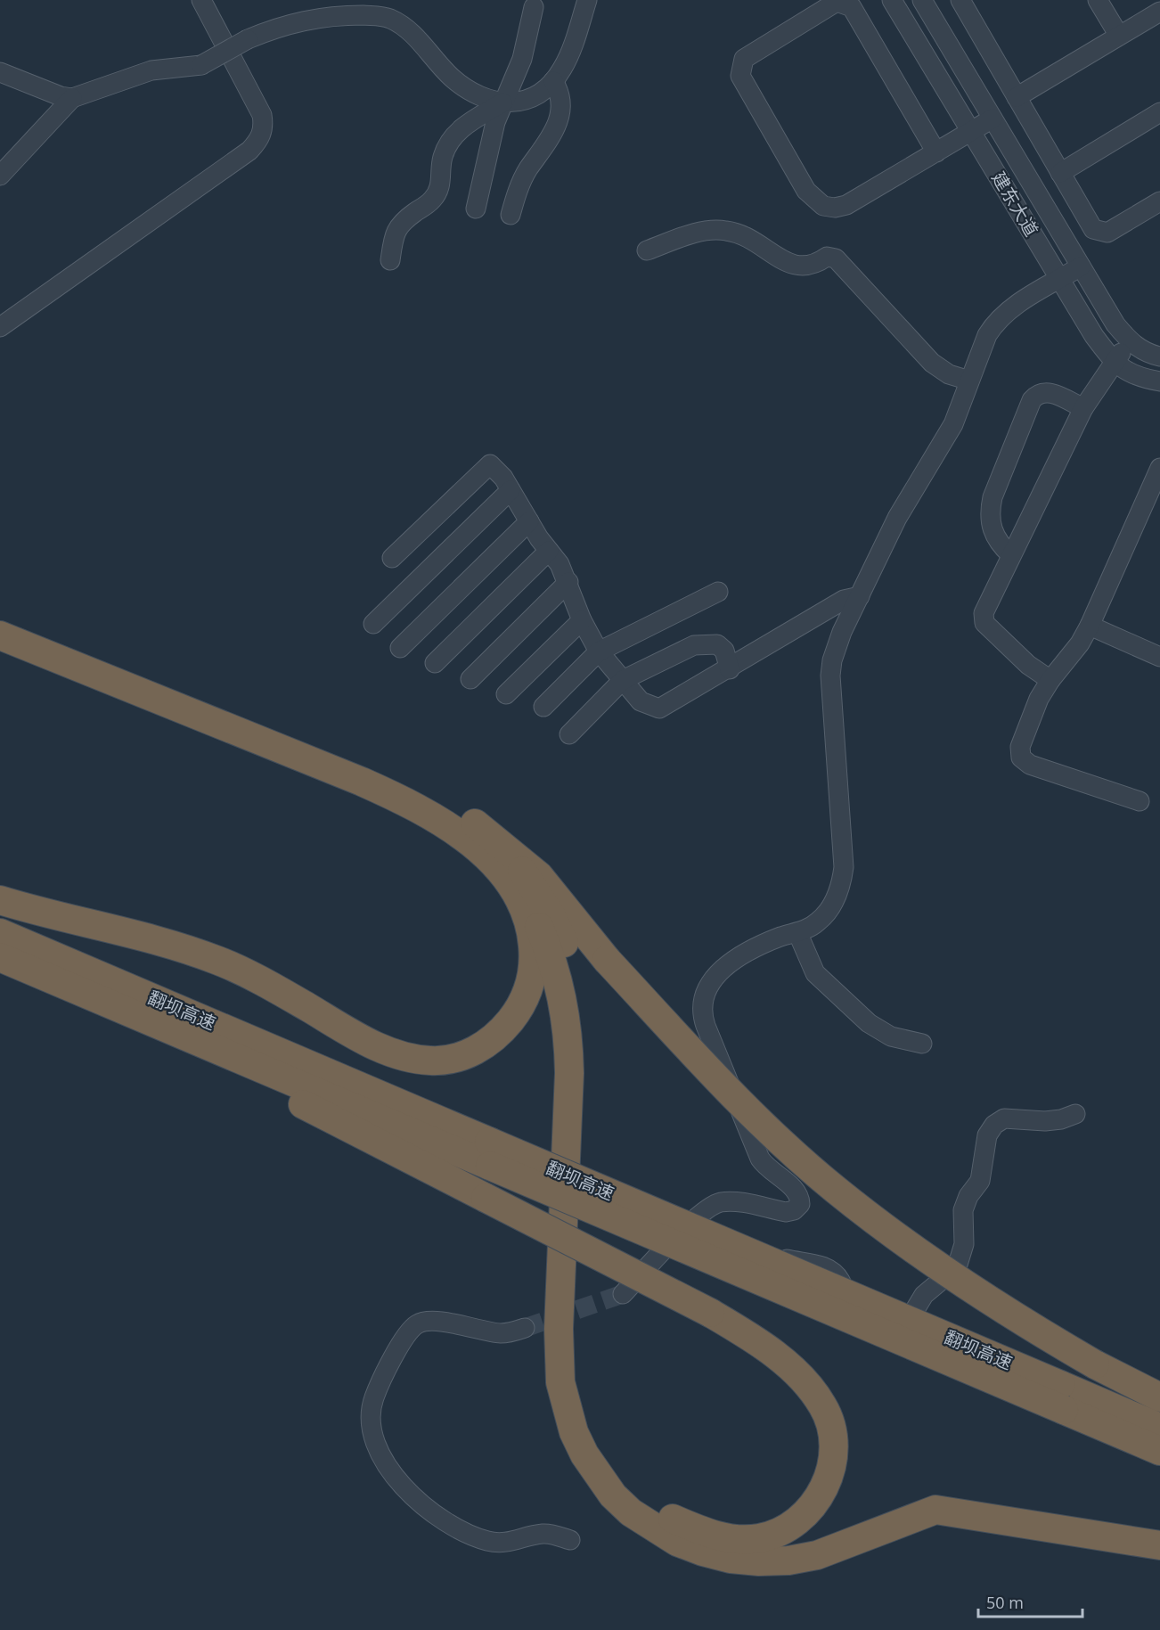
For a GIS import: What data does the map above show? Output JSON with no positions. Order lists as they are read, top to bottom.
{
  "streets": {
    "highway": ["翻坝高速"],
    "street": ["建东大道"]
  },
  "scale_bar": "50 m"
}
